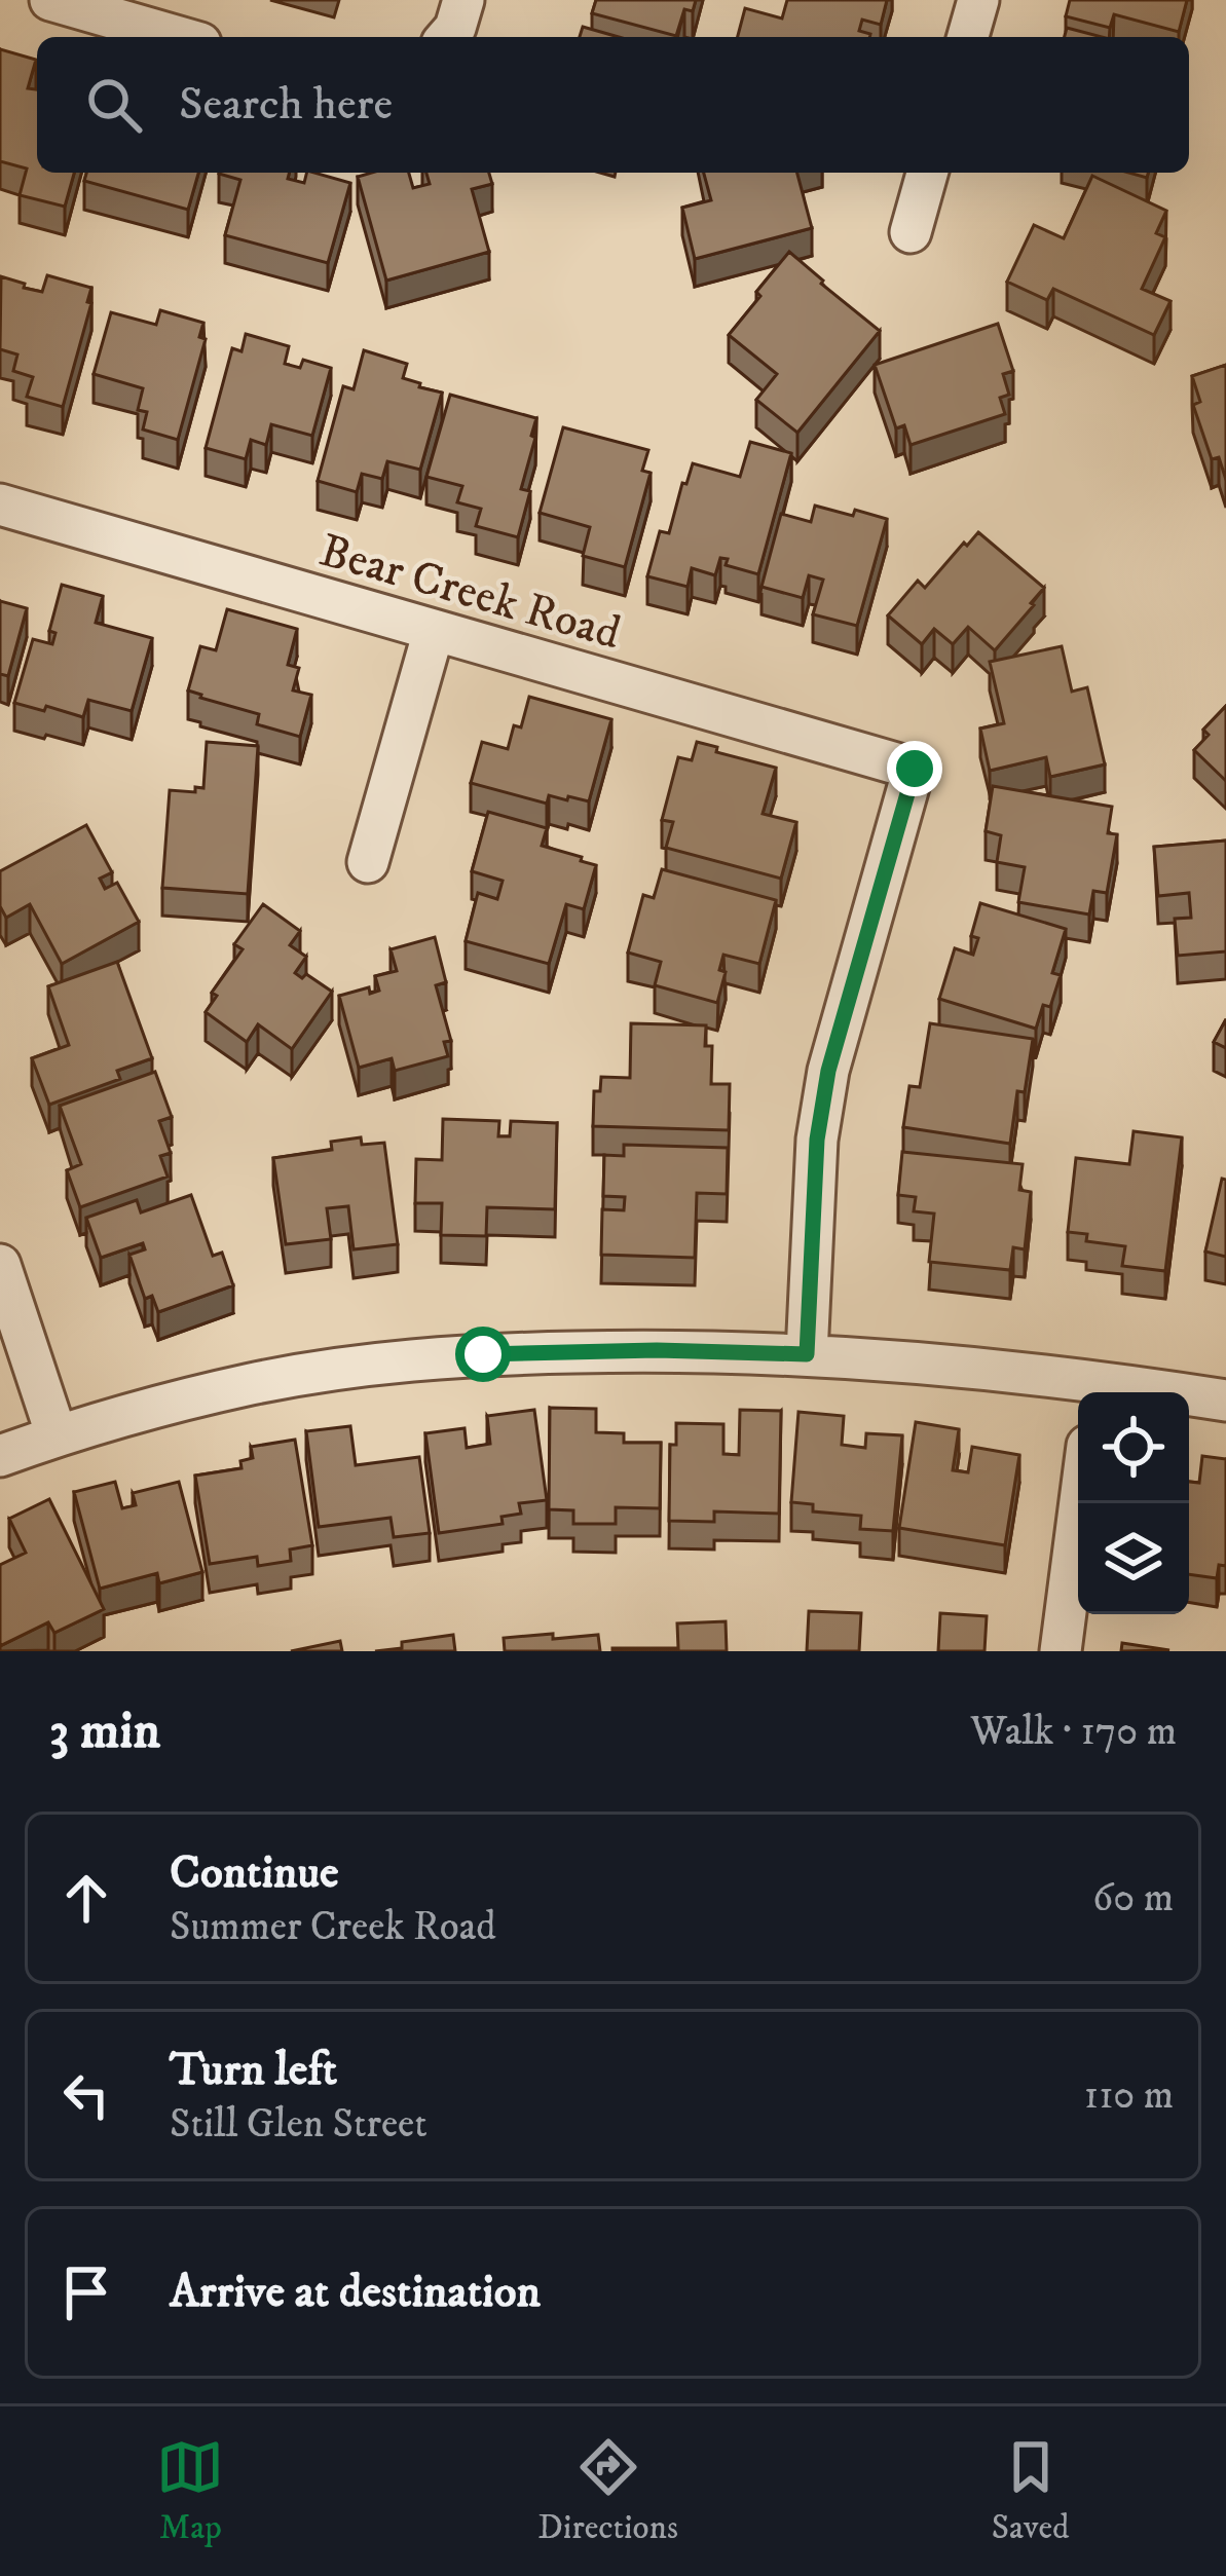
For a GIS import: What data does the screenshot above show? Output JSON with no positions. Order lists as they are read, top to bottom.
{
  "streets": {
    "street": ["Bear Creek Road"]
  },
  "page": {
    "search": "Search here",
    "heading": ["3 min", "Walk · 170 m"],
    "list": [
      ["Continue", "Summer Creek Road", "60 m"],
      ["Turn left", "Still Glen Street", "110 m"],
      "Arrive at destination"
    ],
    "nav": ["Map", "Directions", "Saved"]
  }
}
